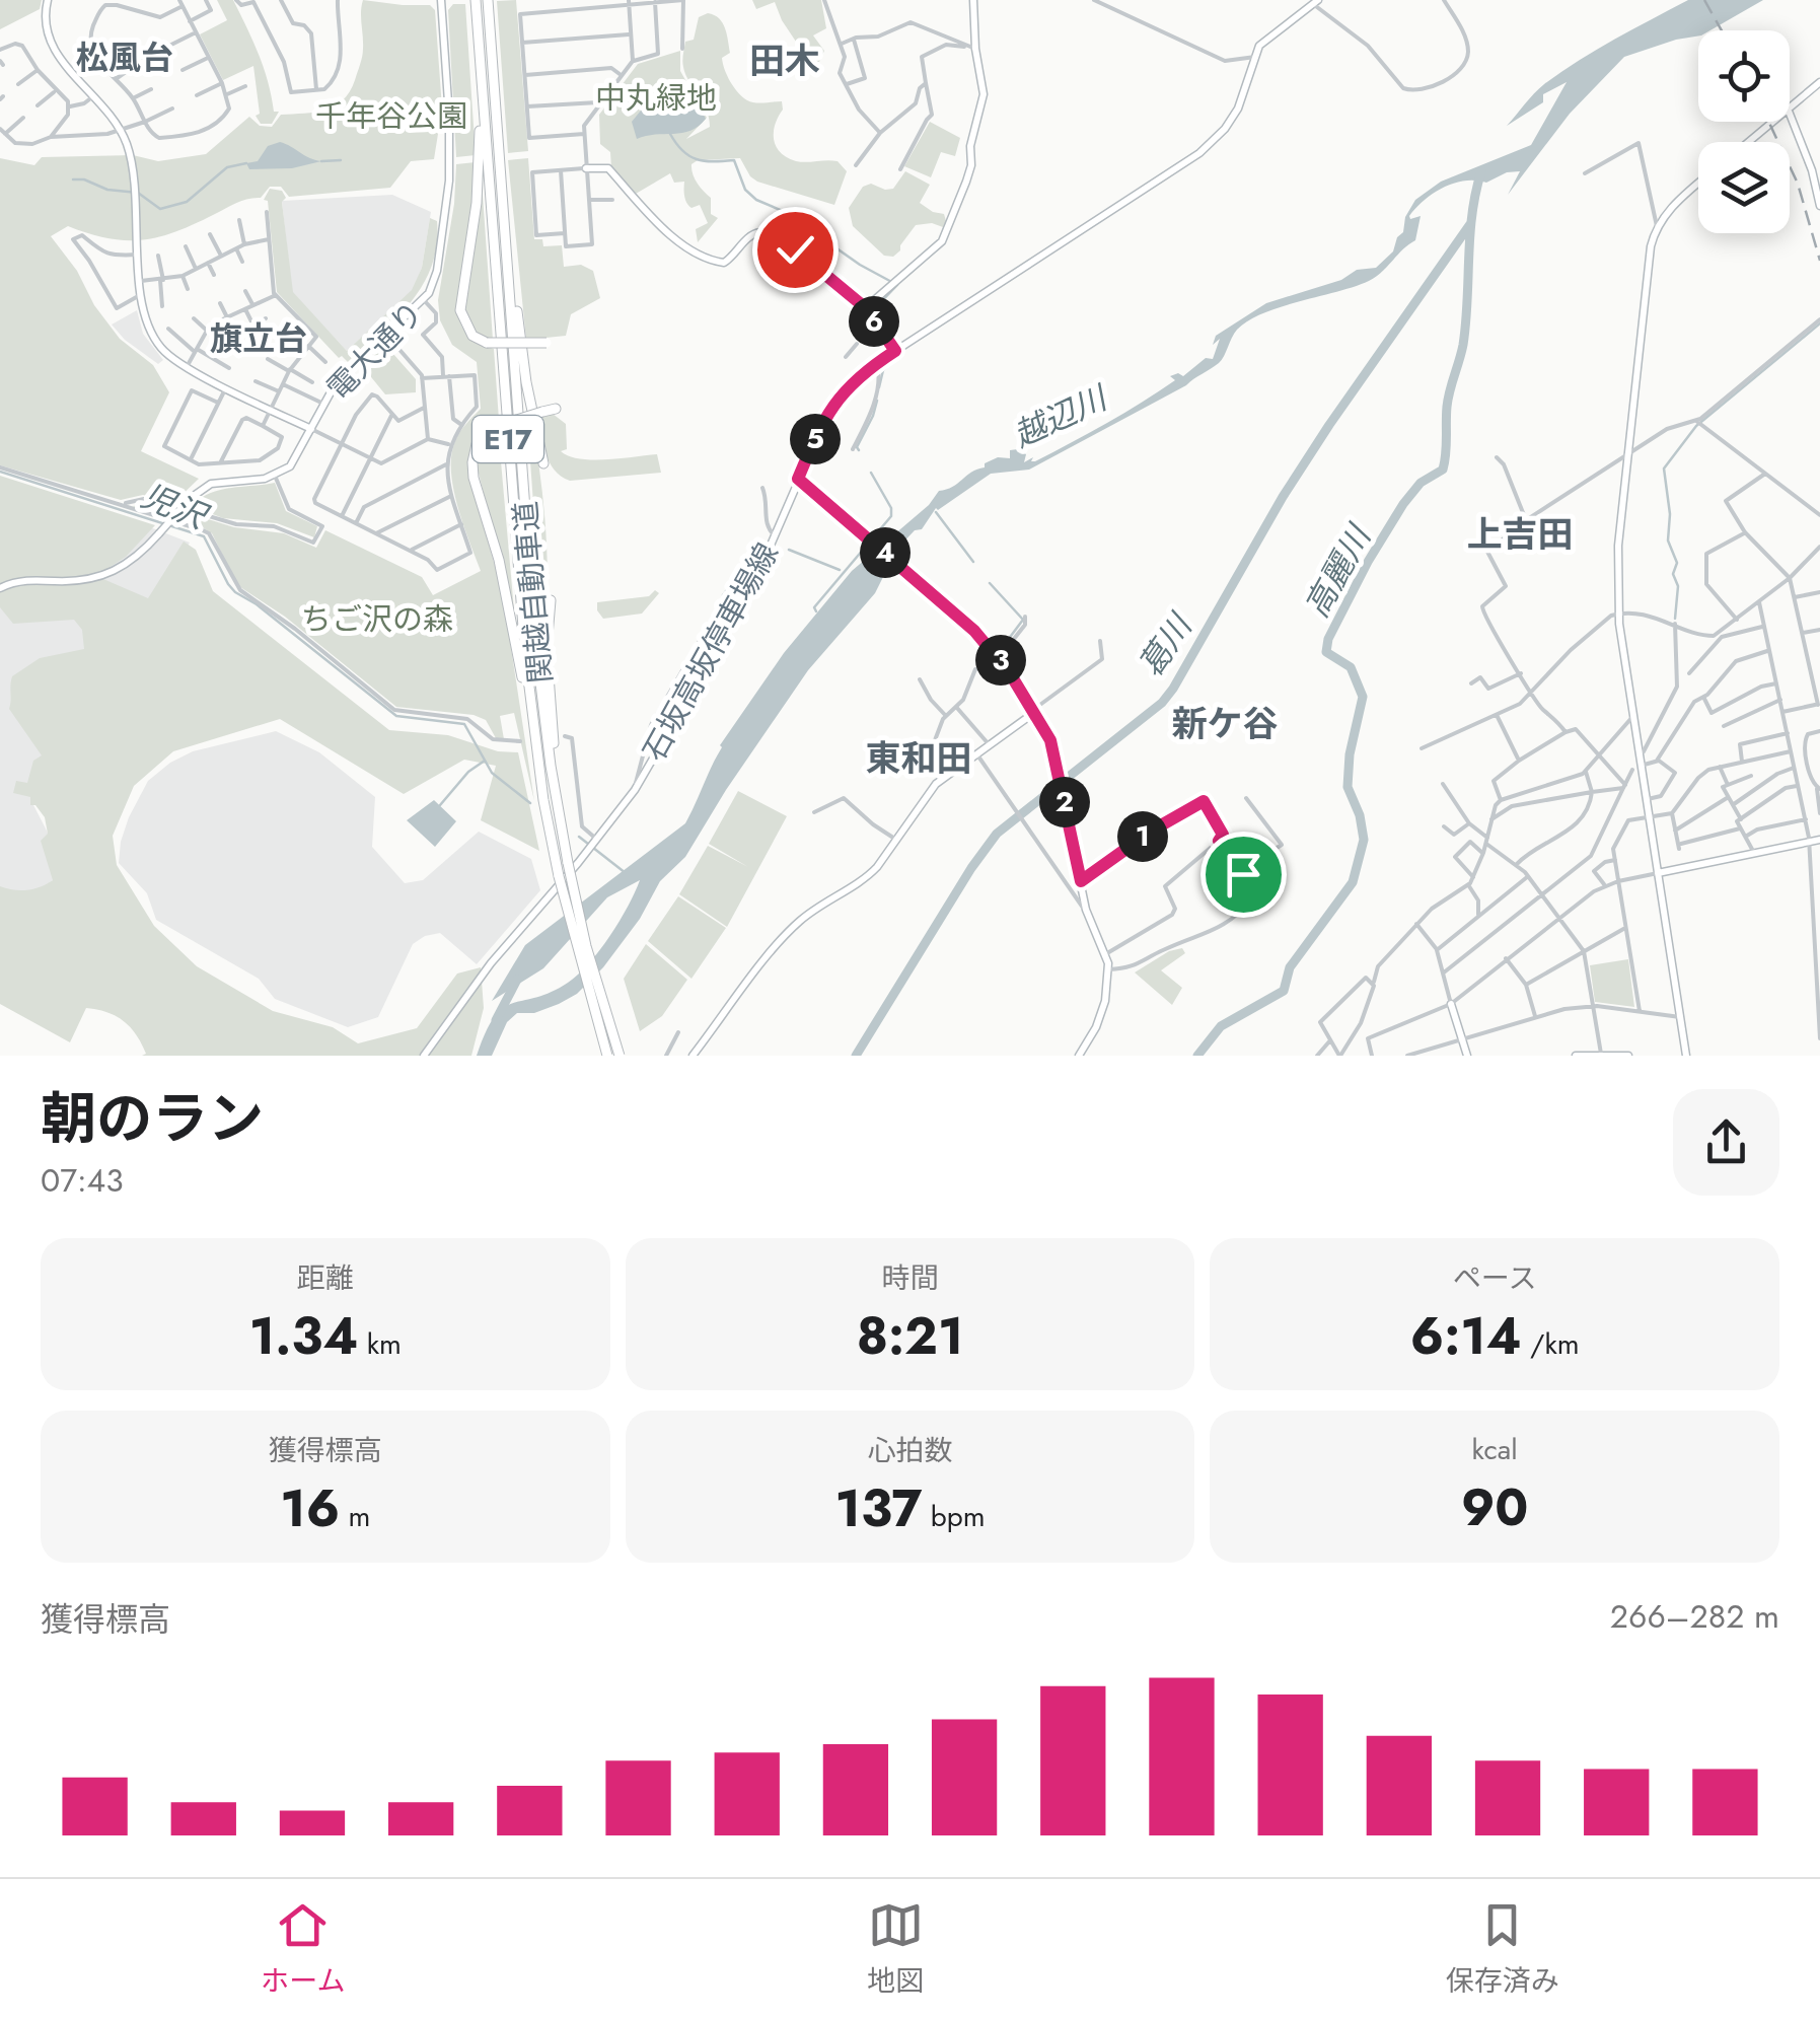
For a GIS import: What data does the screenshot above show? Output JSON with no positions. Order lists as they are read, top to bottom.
{
  "streets": {
    "highway": ["E17", "関越自動車道"],
    "street": ["電大通り", "石坂高坂停車場線"]
  },
  "districts": [
    "松風台",
    "田木",
    "旗立台",
    "上吉田",
    "新ケ谷",
    "東和田"
  ],
  "water": [
    "越辺川",
    "児沢",
    "高麗川",
    "葛川"
  ],
  "parks": ["中丸緑地", "千年谷公園", "ちご沢の森"],
  "page": {
    "pins": [
      "6",
      "5",
      "4",
      "3",
      "2",
      "1"
    ],
    "heading": ["朝のラン", "07:43"],
    "stats": [
      ["距離", "1.34 km"],
      ["時間", "8:21"],
      ["ペース", "6:14 /km"],
      ["獲得標高", "16 m"],
      ["心拍数", "137 bpm"],
      ["kcal", "90"]
    ],
    "chart": ["獲得標高", "266–282 m"],
    "tabs": ["ホーム", "地図", "保存済み"]
  }
}
